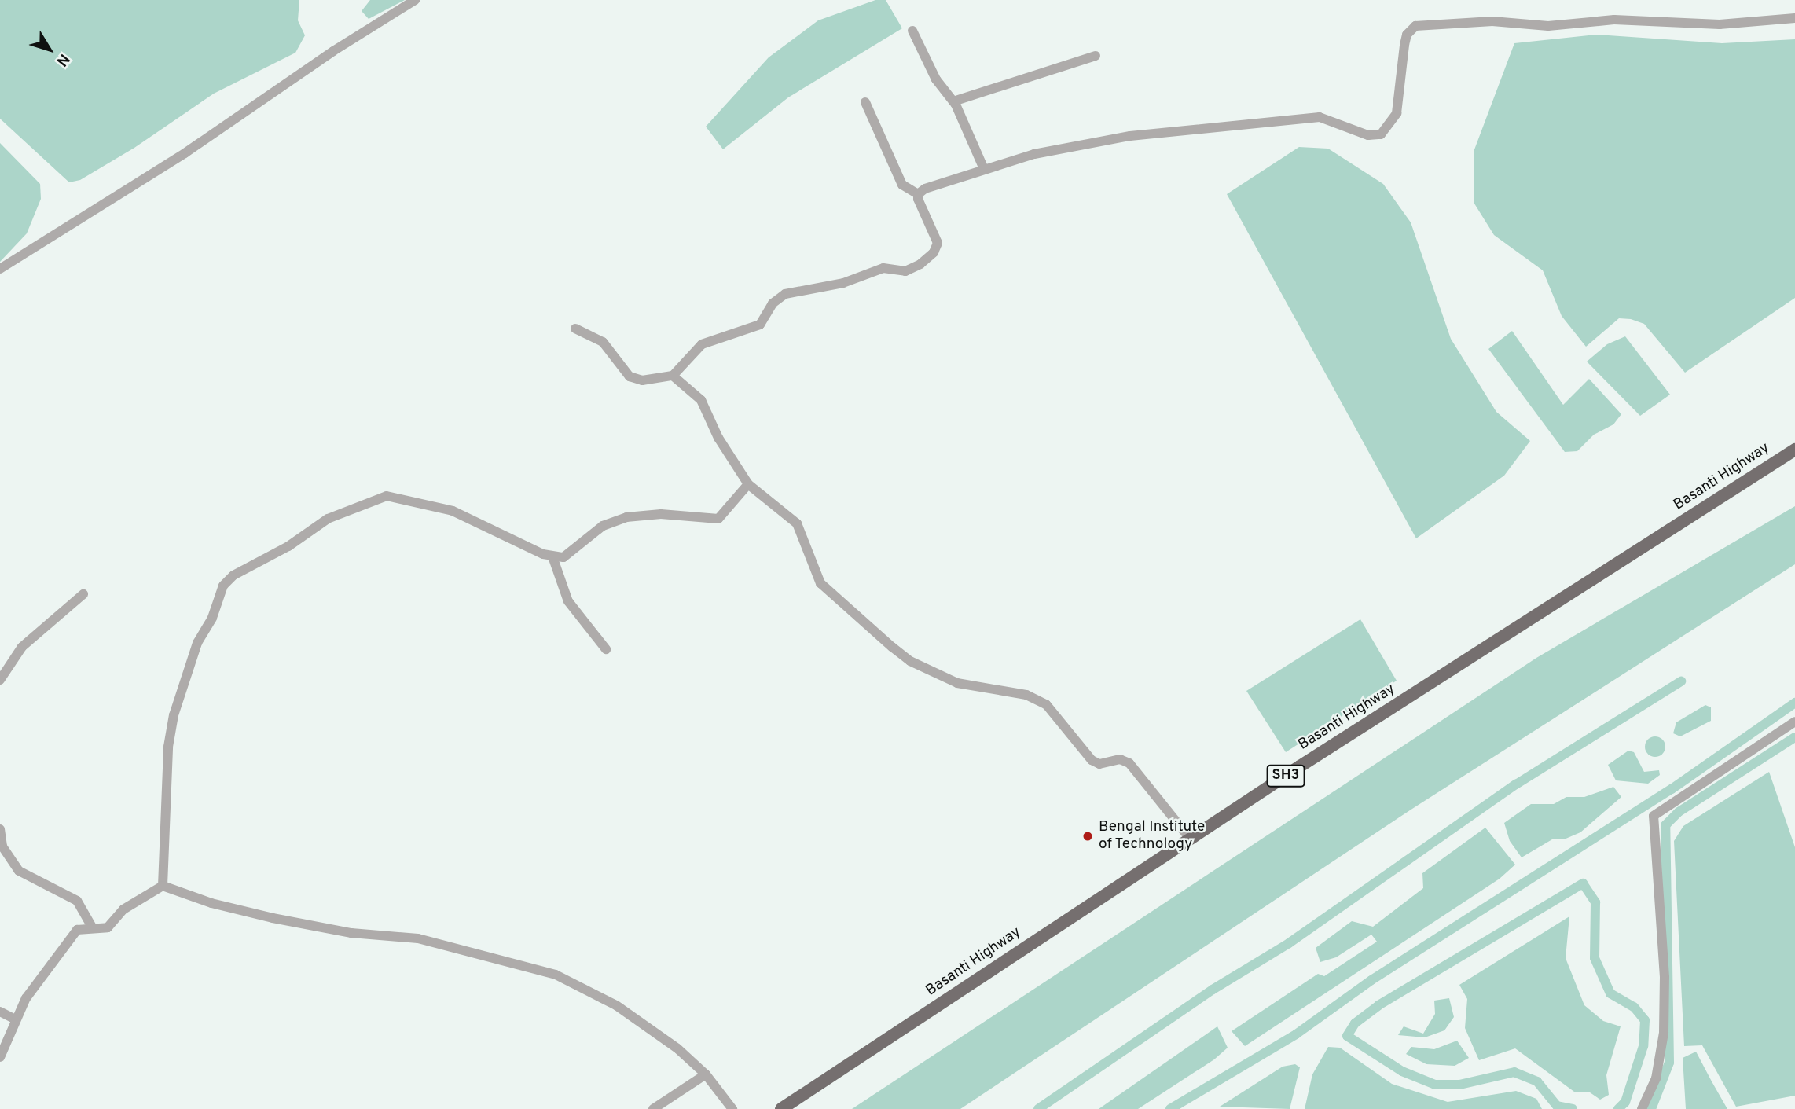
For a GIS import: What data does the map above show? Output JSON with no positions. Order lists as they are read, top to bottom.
{
  "streets": {
    "main road": ["Basanti Highway", "SH3"]
  },
  "places": ["Bengal Institute of Technology"],
  "north": "bottom right"
}
